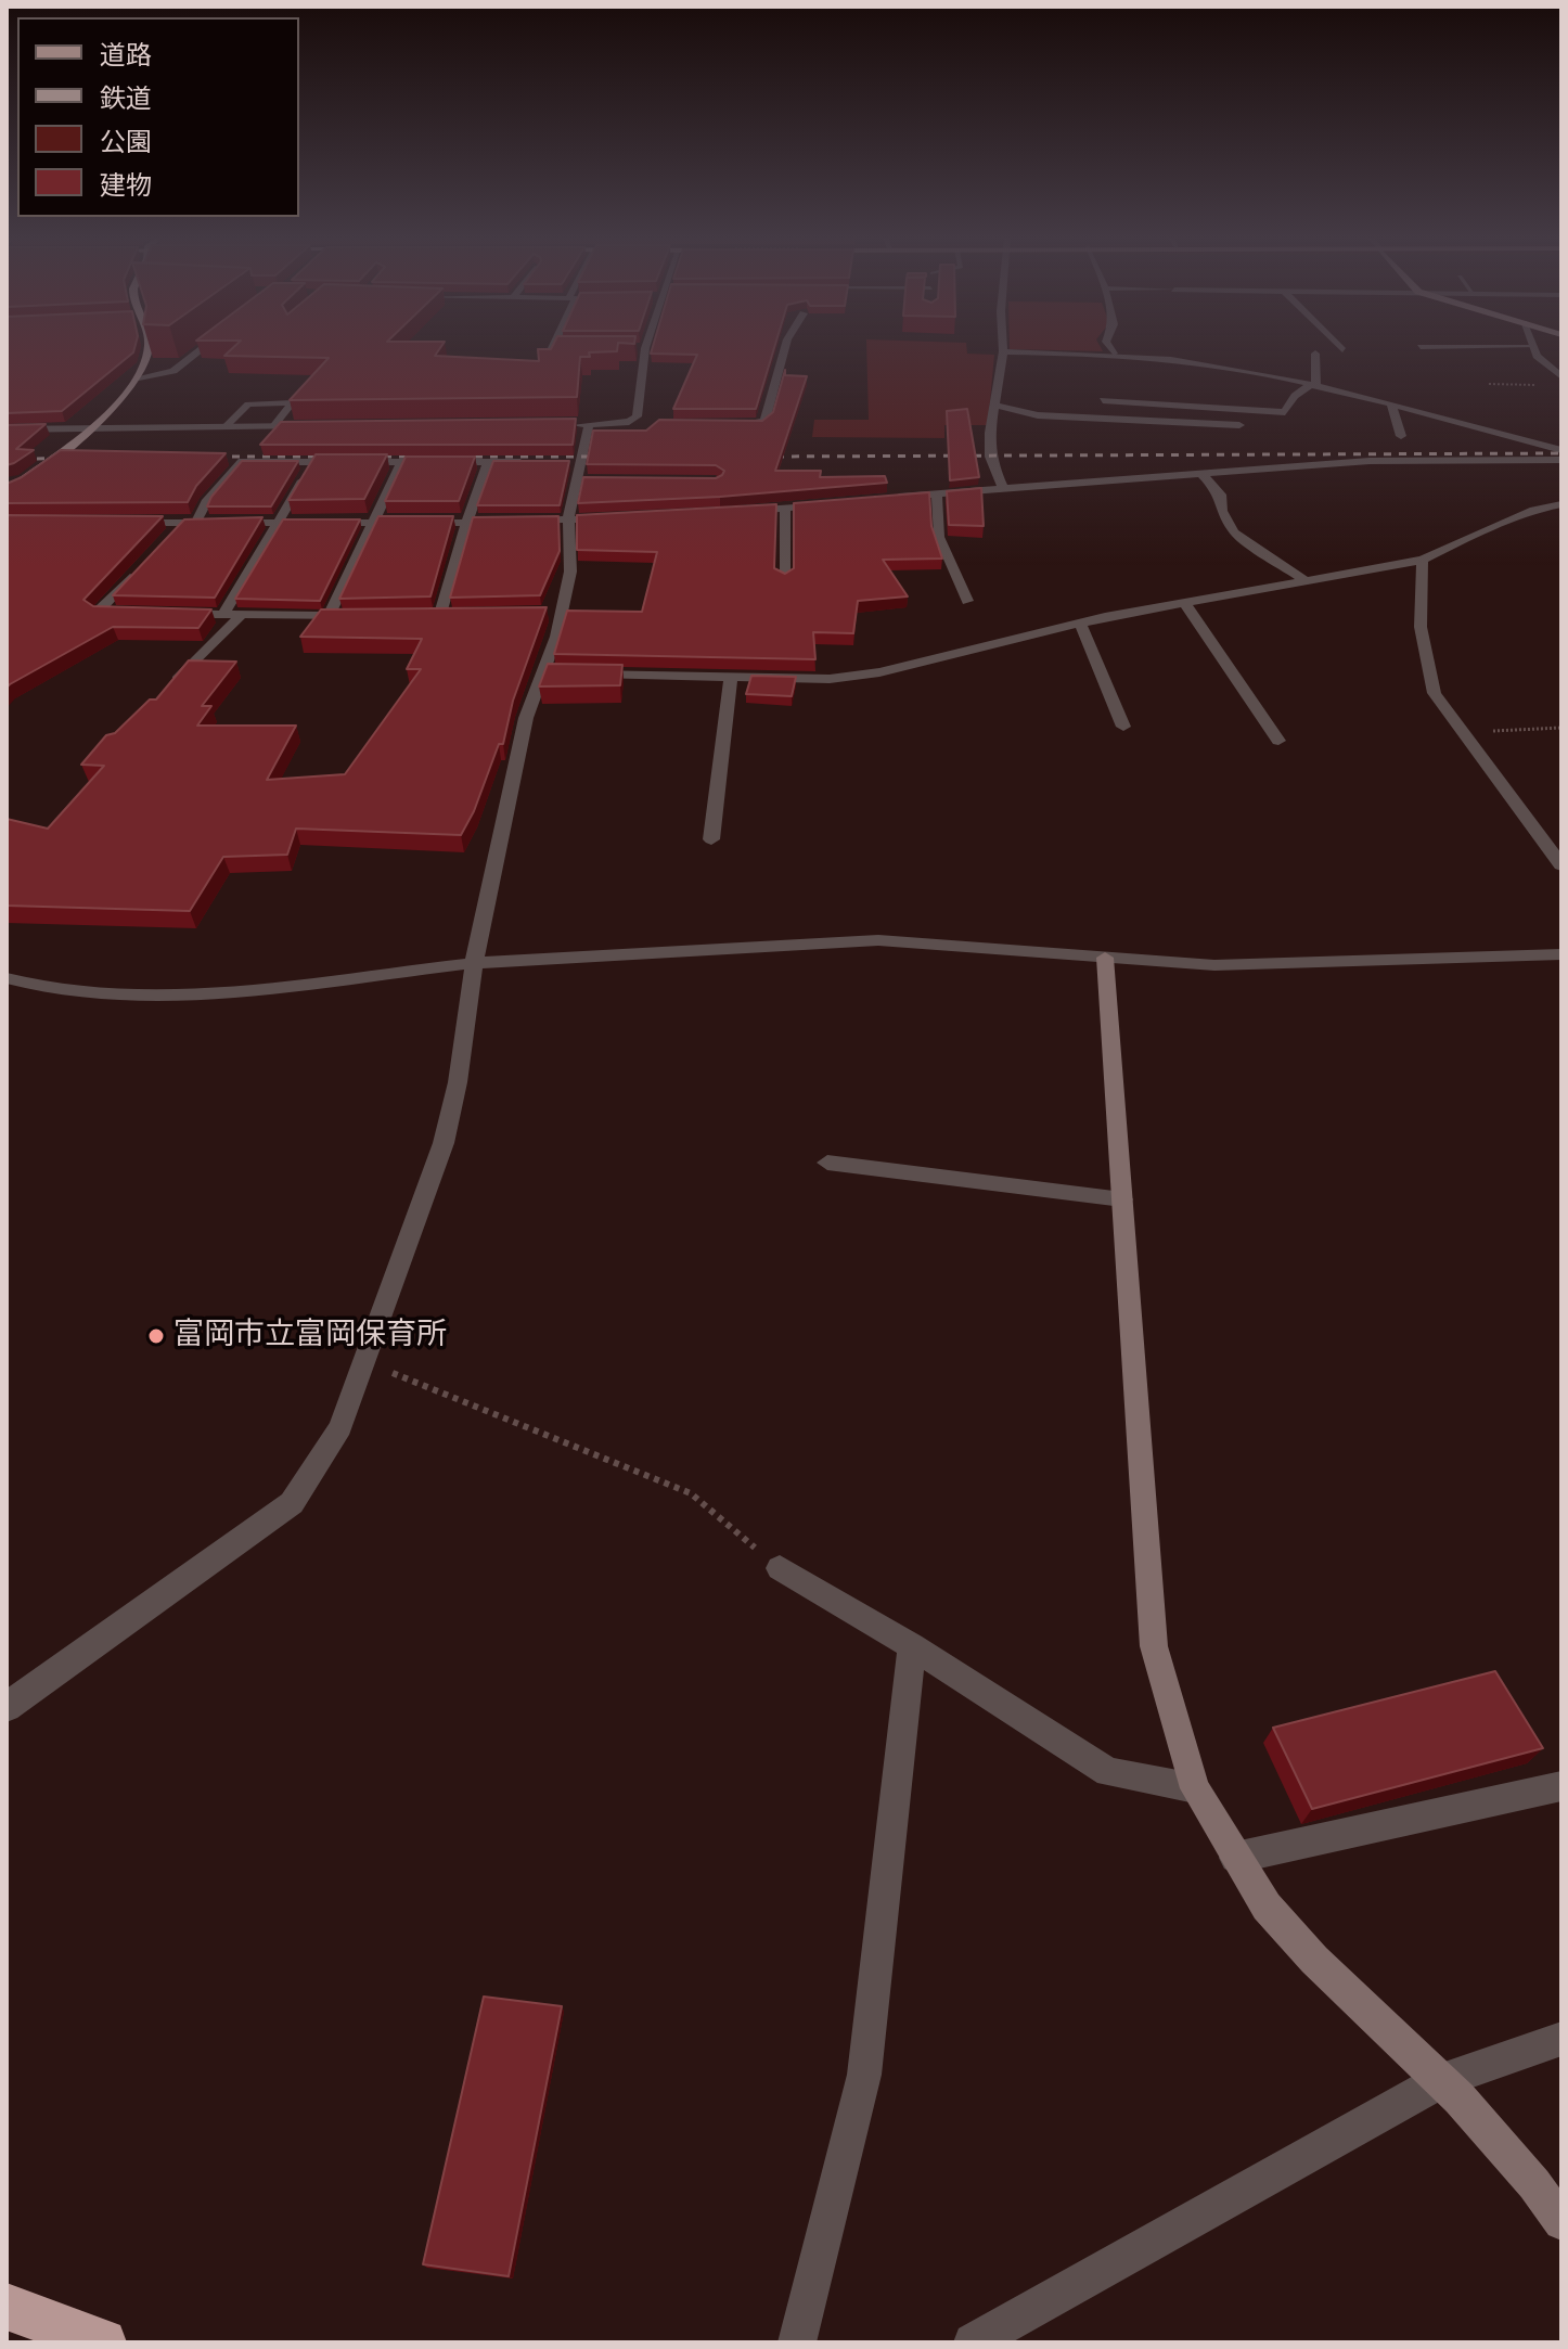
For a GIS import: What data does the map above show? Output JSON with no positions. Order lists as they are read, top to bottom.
{
  "places": ["富岡市立富岡保育所"],
  "legend": [
    "道路",
    "鉄道",
    "公園",
    "建物"
  ]
}
